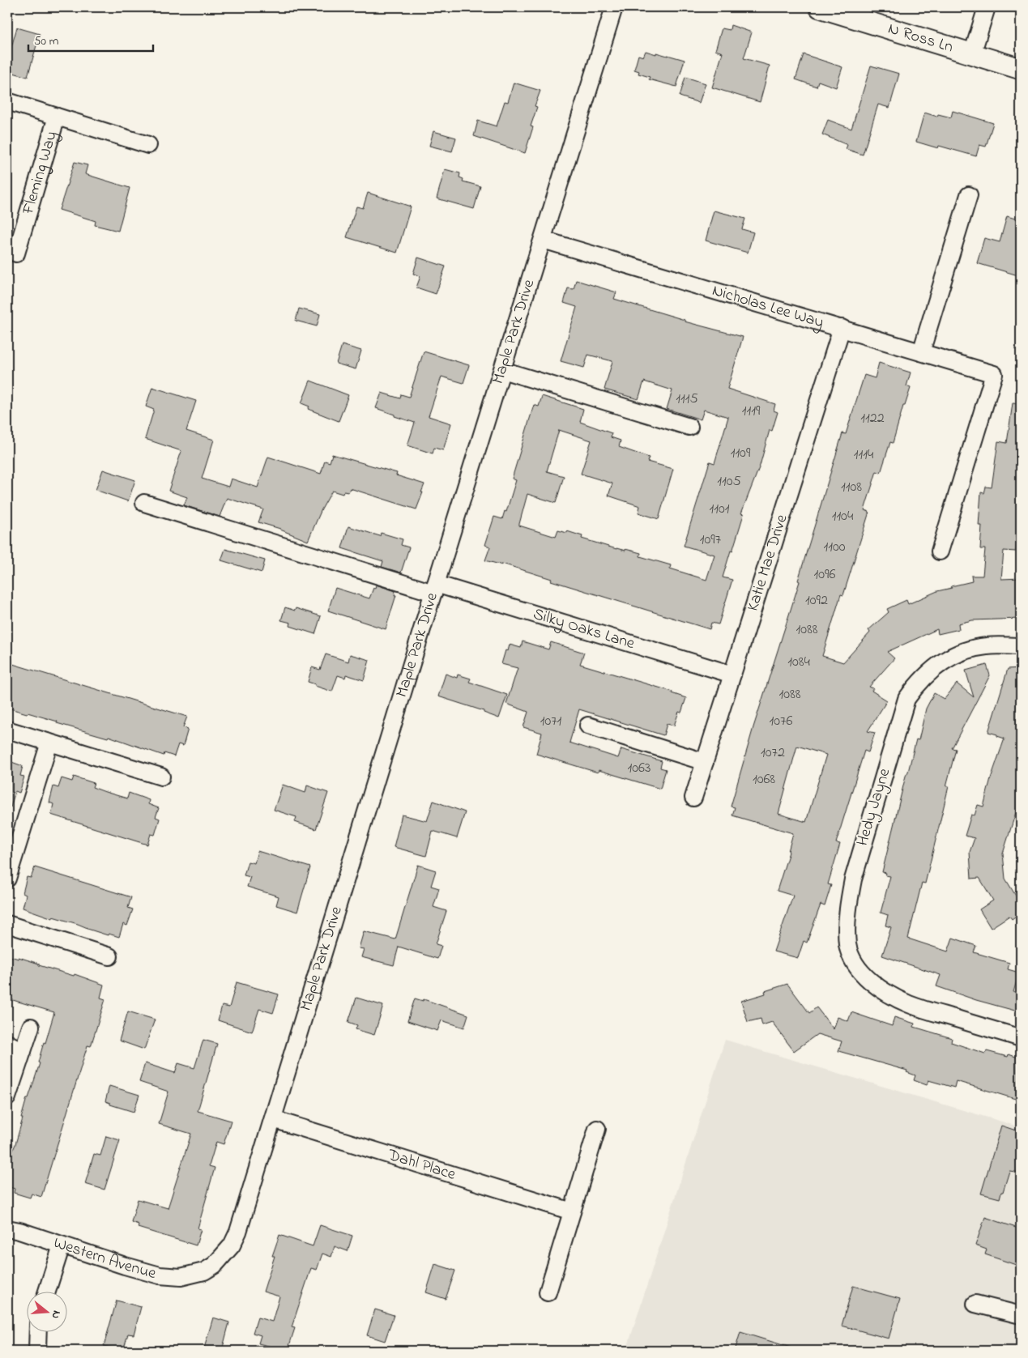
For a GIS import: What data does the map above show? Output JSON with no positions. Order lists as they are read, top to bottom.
{
  "streets": {
    "main road": ["N Ross Ln"],
    "street": [
      "Fleming Way",
      "Nicholas Lee Way",
      "Maple Park Drive",
      "Katie Mae Drive",
      "Silky Oaks Lane",
      "Hedy Jayne",
      "Dahl Place",
      "Western Avenue"
    ]
  },
  "crossings": [
    ["Nicholas Lee Way", "Maple Park Drive"],
    ["Nicholas Lee Way", "Katie Mae Drive"],
    ["Maple Park Drive", "Silky Oaks Lane"],
    ["Maple Park Drive", "Dahl Place"],
    ["Maple Park Drive", "Western Avenue"],
    ["Katie Mae Drive", "Silky Oaks Lane"]
  ],
  "house_numbers": [
    "1115",
    "1119",
    "1122",
    "1109",
    "1114",
    "1105",
    "1108",
    "1101",
    "1104",
    "1097",
    "1100",
    "1096",
    "1092",
    "1088",
    "1084",
    "1088",
    "1071",
    "1076",
    "1072",
    "1063",
    "1068"
  ],
  "scale_bar": "50 m",
  "north": "right"
}
